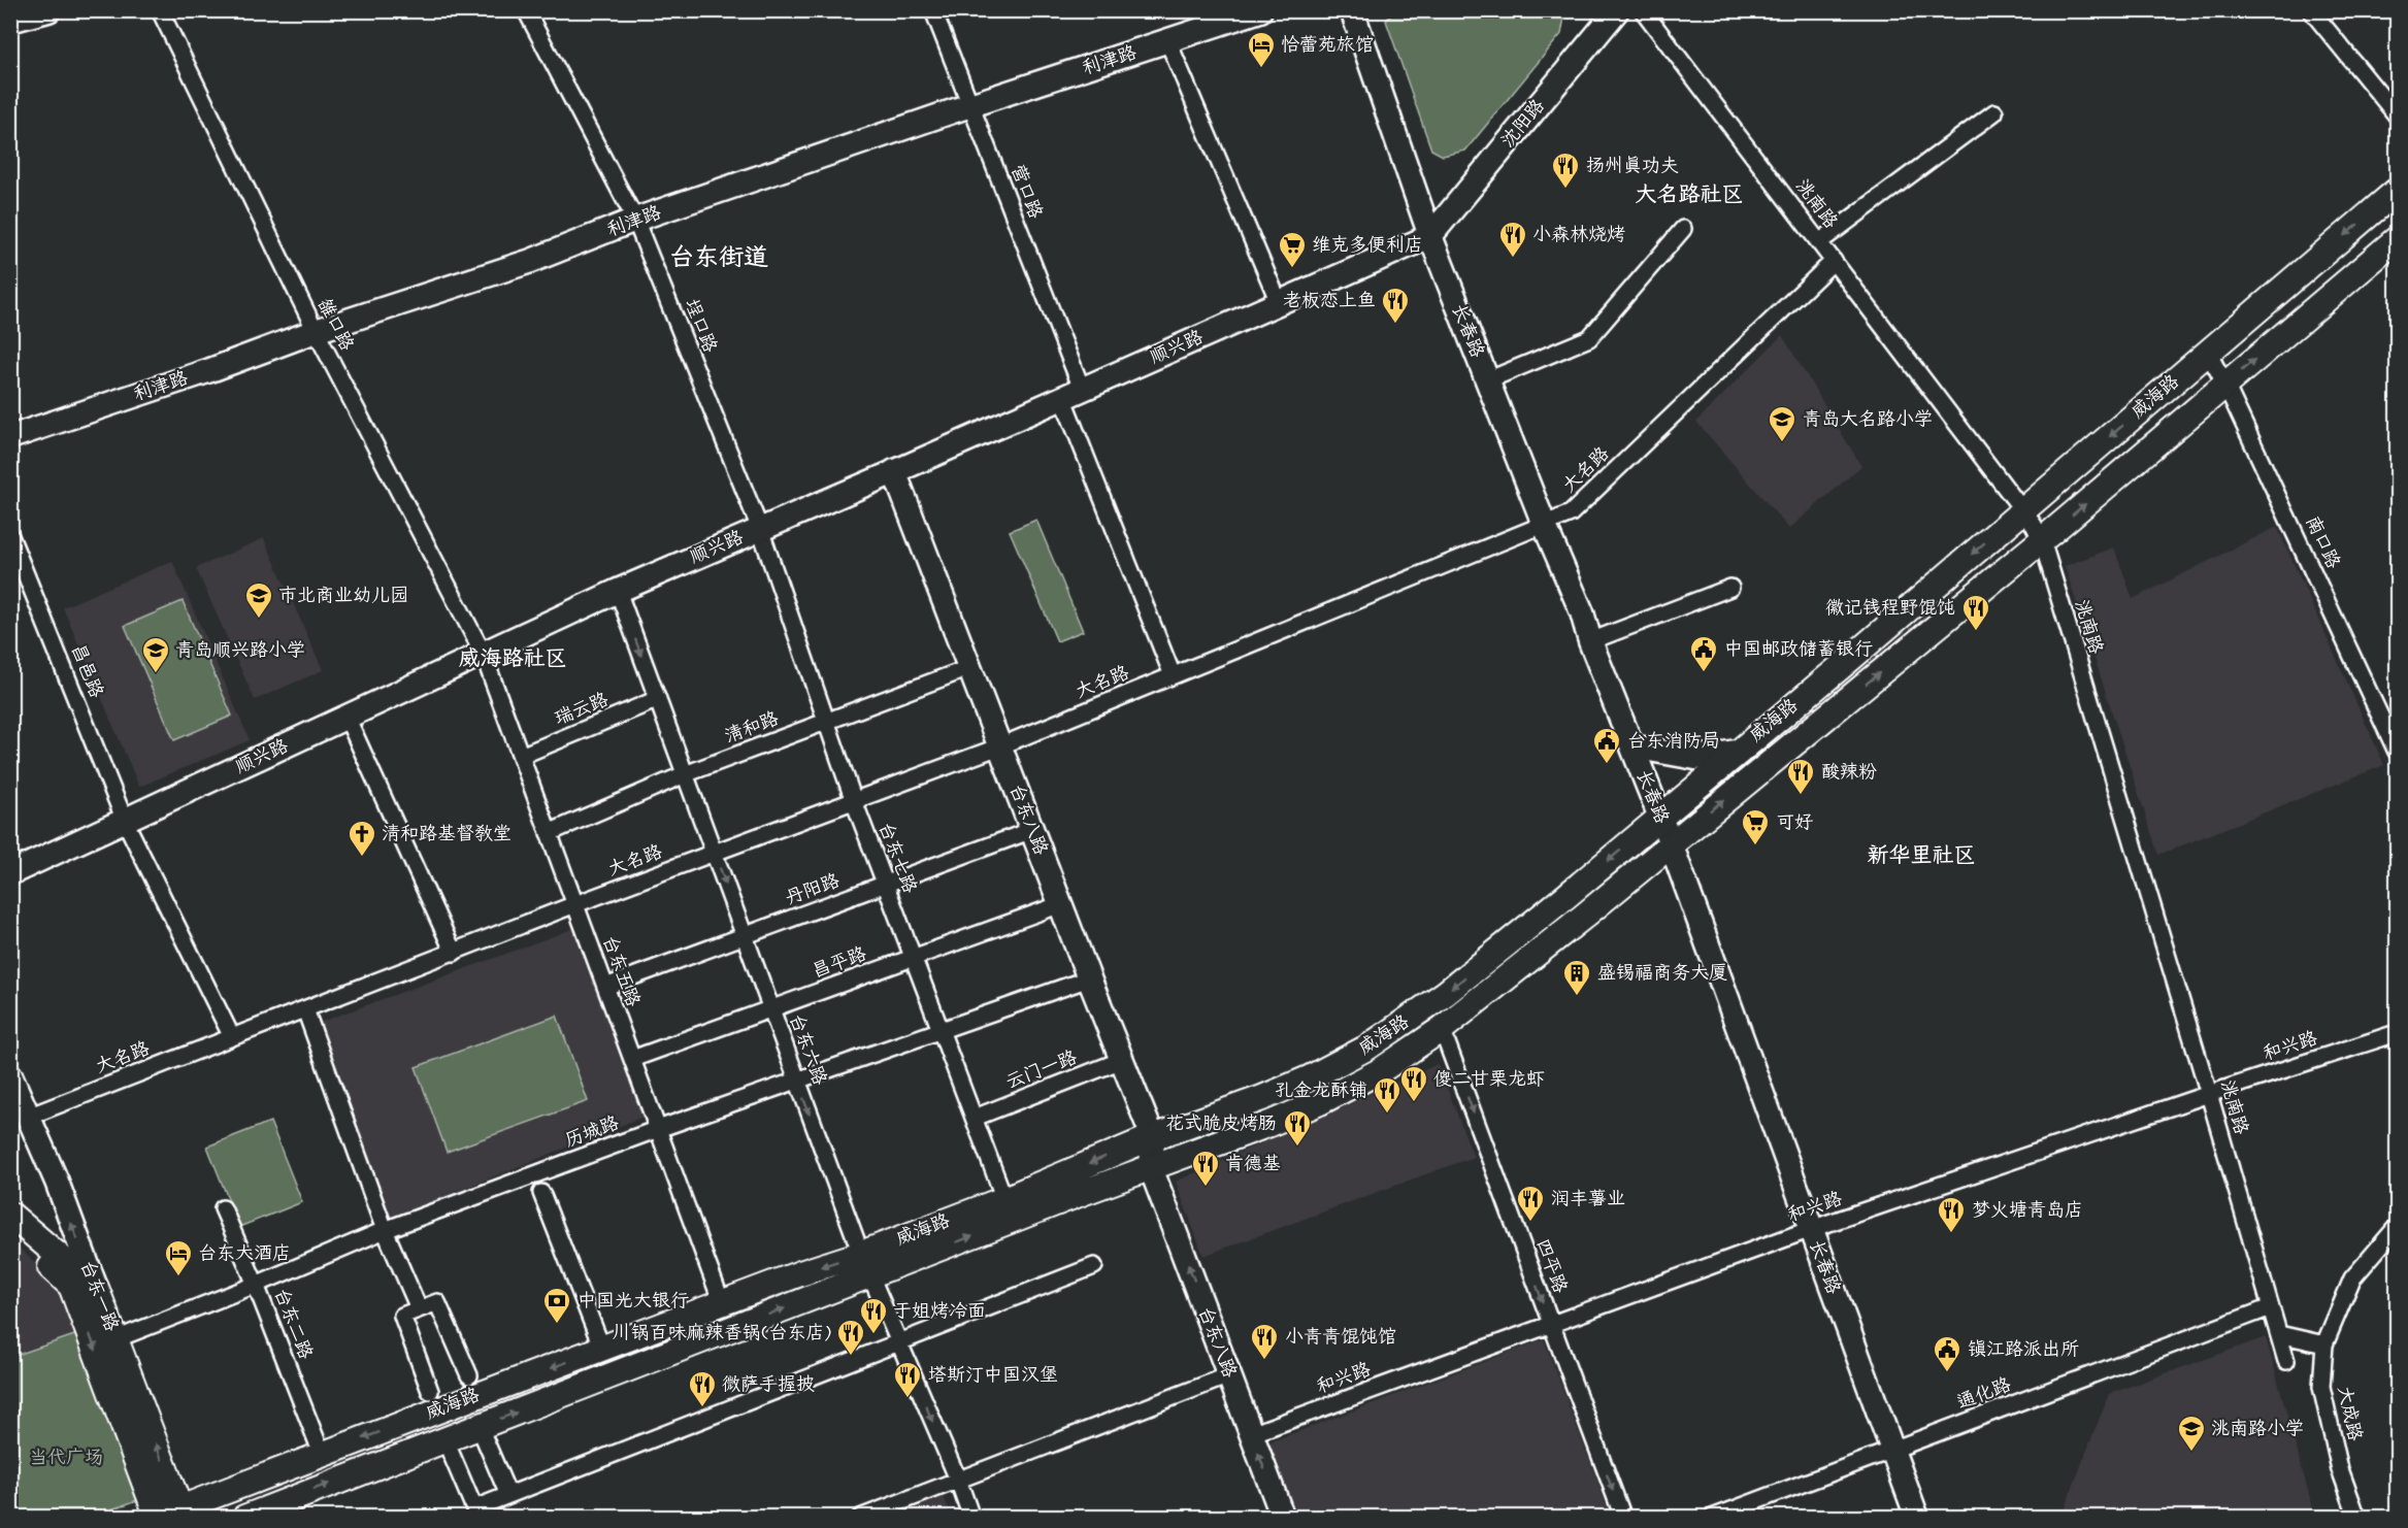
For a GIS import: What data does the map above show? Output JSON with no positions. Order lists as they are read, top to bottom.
{
  "streets": {
    "main road": ["威海路", "台东一路"],
    "street": [
      "利津路",
      "沈阳路",
      "营口路",
      "洮南路",
      "雒口路",
      "埕口路",
      "长春路",
      "顺兴路",
      "大名路",
      "南口路",
      "昌邑路",
      "瑞云路",
      "清和路",
      "台东八路",
      "台东七路",
      "丹阳路",
      "昌平路",
      "台东五路",
      "和兴路",
      "台东六路",
      "云门一路",
      "历城路",
      "四平路",
      "台东二路",
      "通化路",
      "大成路"
    ]
  },
  "crossings": [
    ["利津路", "营口路"],
    ["利津路", "雒口路"],
    ["利津路", "埕口路"],
    ["沈阳路", "长春路"],
    ["沈阳路", "顺兴路"],
    ["营口路", "顺兴路"],
    ["营口路", "大名路"],
    ["洮南路", "威海路"],
    ["洮南路", "大名路"],
    ["洮南路", "和兴路"],
    ["洮南路", "通化路"],
    ["雒口路", "顺兴路"],
    ["雒口路", "台东五路"],
    ["埕口路", "顺兴路"],
    ["埕口路", "台东七路"],
    ["长春路", "顺兴路"],
    ["长春路", "威海路"],
    ["长春路", "大名路"],
    ["长春路", "和兴路"],
    ["长春路", "通化路"],
    ["顺兴路", "昌邑路"],
    ["顺兴路", "台东八路"],
    ["顺兴路", "台东七路"],
    ["顺兴路", "台东五路"],
    ["顺兴路", "台东六路"],
    ["威海路", "南口路"],
    ["威海路", "台东八路"],
    ["威海路", "台东七路"],
    ["威海路", "台东五路"],
    ["威海路", "台东六路"],
    ["威海路", "四平路"],
    ["威海路", "台东一路"],
    ["威海路", "台东二路"],
    ["大名路", "昌邑路"],
    ["大名路", "台东八路"],
    ["大名路", "台东七路"],
    ["大名路", "台东五路"],
    ["大名路", "台东六路"],
    ["大名路", "台东一路"],
    ["瑞云路", "台东五路"],
    ["瑞云路", "台东六路"],
    ["清和路", "台东八路"],
    ["清和路", "台东七路"],
    ["清和路", "台东五路"],
    ["清和路", "台东六路"],
    ["台东八路", "丹阳路"],
    ["台东八路", "昌平路"],
    ["台东八路", "和兴路"],
    ["台东八路", "云门一路"],
    ["台东八路", "历城路"],
    ["台东七路", "丹阳路"],
    ["台东七路", "昌平路"],
    ["台东七路", "云门一路"],
    ["台东七路", "历城路"],
    ["丹阳路", "台东五路"],
    ["丹阳路", "台东六路"],
    ["昌平路", "台东五路"],
    ["昌平路", "台东六路"],
    ["台东五路", "历城路"],
    ["和兴路", "四平路"],
    ["台东六路", "历城路"],
    ["历城路", "台东一路"],
    ["历城路", "台东二路"]
  ],
  "one_way": ["台东六路", "四平路"],
  "districts": [
    "大名路社区",
    "台东街道",
    "威海路社区",
    "新华里社区"
  ],
  "parks": ["当代广场"],
  "places": {
    "hotel": ["恰蕾苑旅馆", "台东大酒店"],
    "restaurant": [
      "扬州真功夫",
      "小森林烧烤",
      "老板恋上鱼",
      "徽记钱程野馄饨",
      "酸辣粉",
      "傻二甘栗龙虾",
      "孔金龙酥铺",
      "花式脆皮烤肠",
      "肯德基",
      "润丰薯业",
      "梦火塘青岛店",
      "于姐烤冷面",
      "川锅百味麻辣香锅(台东店)",
      "小青青馄饨馆",
      "塔斯汀中国汉堡",
      "微萨手握披"
    ],
    "supermarket": ["维克多便利店", "可好"],
    "school or university": [
      "青岛大名路小学",
      "市北商业幼儿园",
      "青岛顺兴路小学",
      "洮南路小学"
    ],
    "public building": ["中国邮政储蓄银行", "台东消防局", "镇江路派出所"],
    "church": ["清和路基督教堂"],
    "building": ["盛锡福商务大厦"],
    "bank": ["中国光大银行"]
  }
}
